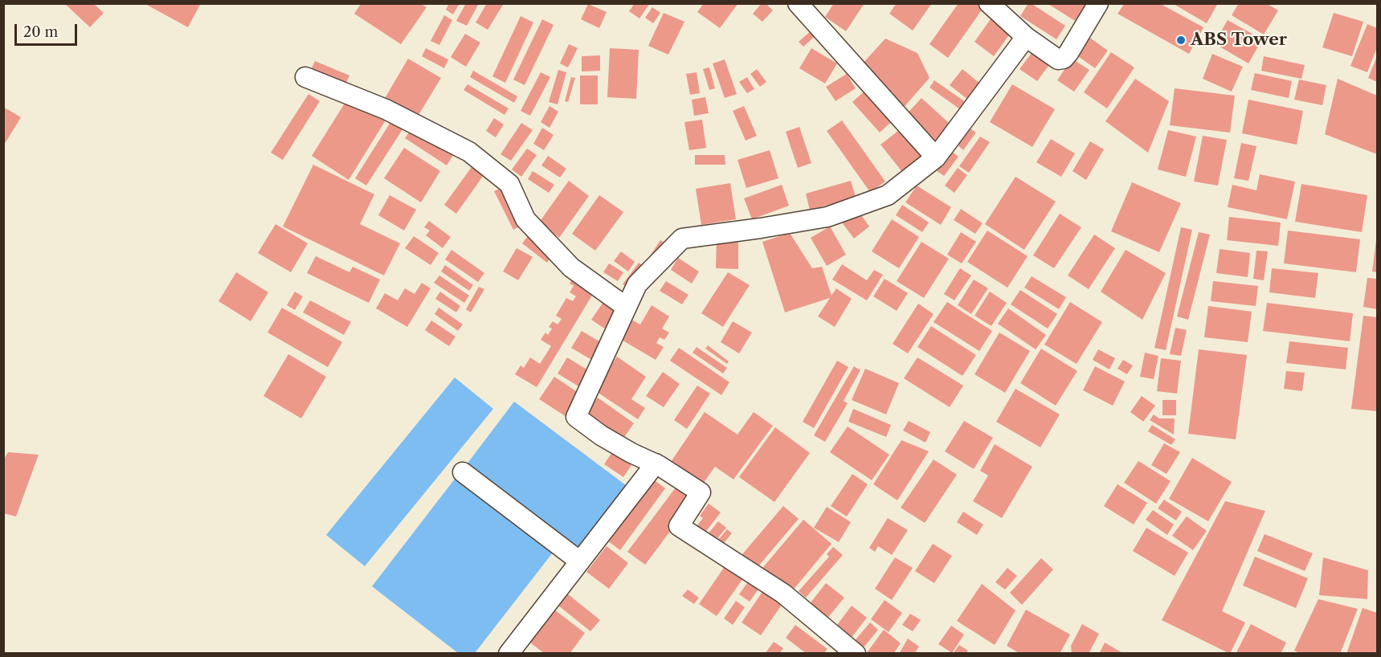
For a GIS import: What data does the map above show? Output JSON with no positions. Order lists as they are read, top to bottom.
{
  "places": ["ABS Tower"],
  "scale_bar": "20 m"
}
